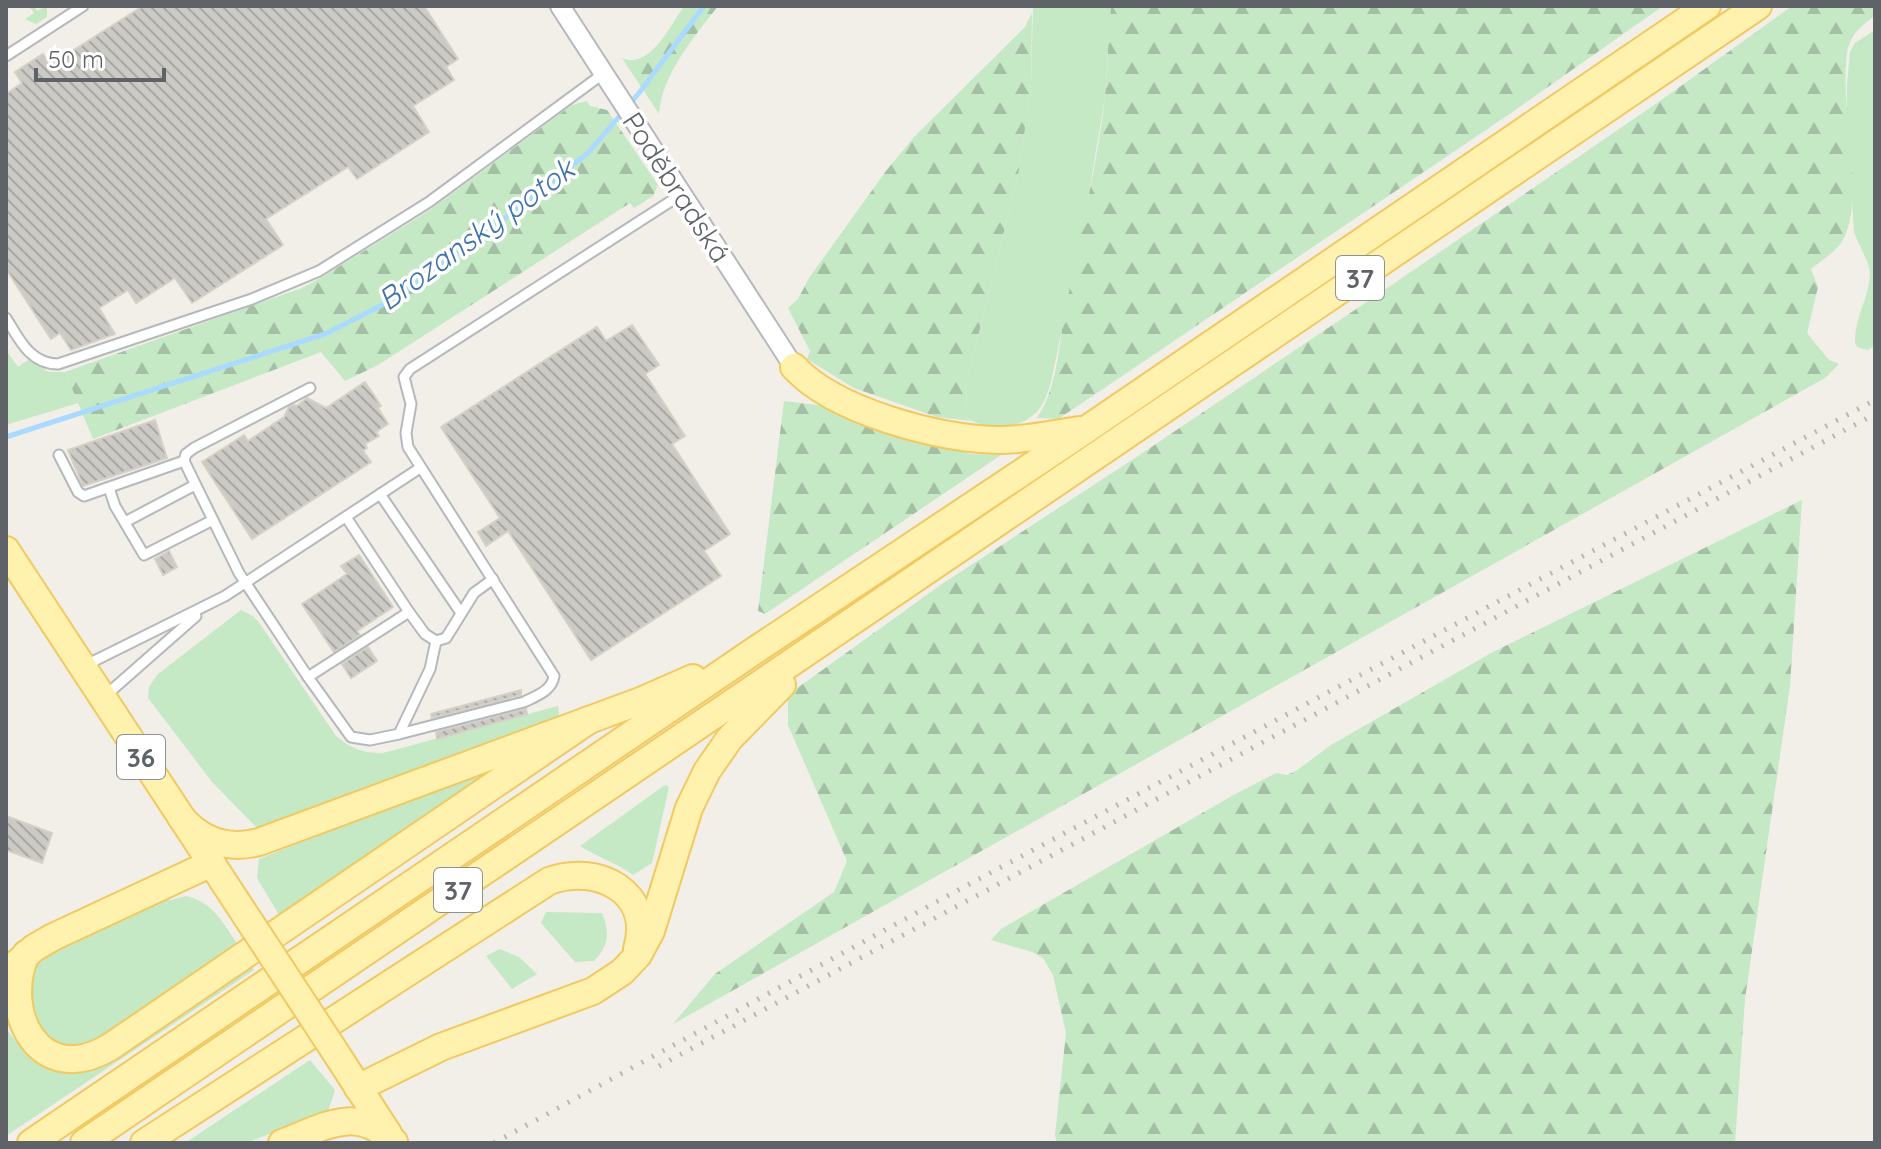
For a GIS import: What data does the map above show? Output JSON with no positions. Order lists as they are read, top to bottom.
{
  "streets": {
    "main road": ["37", "36"],
    "street": ["Poděbradská"]
  },
  "water": ["Brozanský potok"],
  "scale_bar": "50 m"
}
